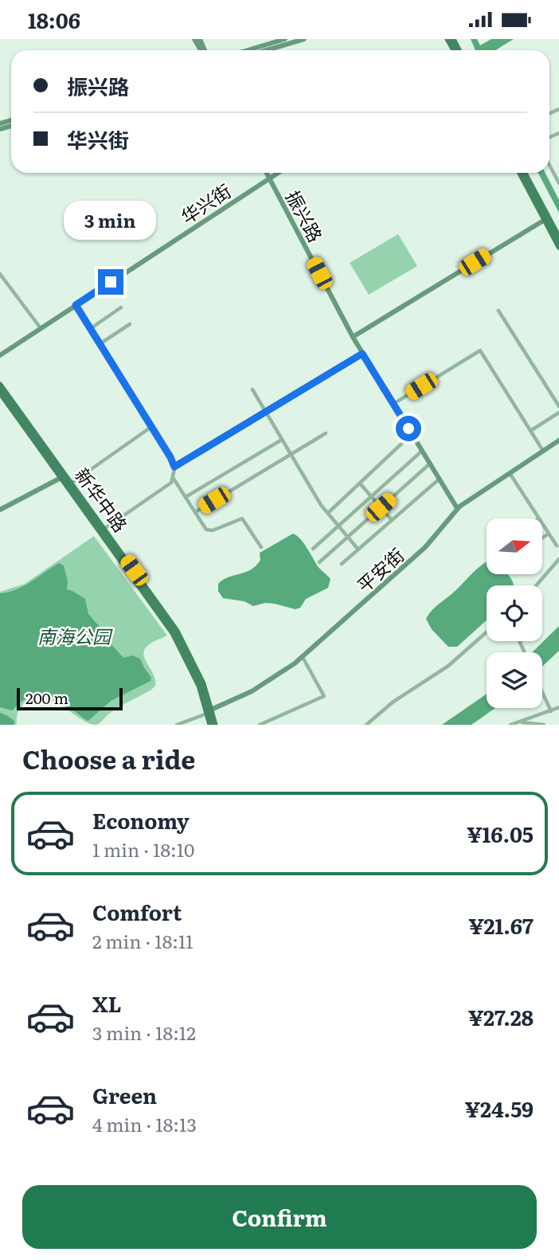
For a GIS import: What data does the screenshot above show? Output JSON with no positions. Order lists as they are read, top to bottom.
{
  "streets": {
    "main road": ["新华中路"],
    "street": ["华兴街", "振兴路", "平安街"]
  },
  "crossings": [
    ["华兴街", "振兴路"],
    ["振兴路", "平安街"],
    ["新华中路", "平安街"]
  ],
  "parks": ["南海公园"],
  "scale_bar": "200 m",
  "north": "right",
  "page": {
    "status": "18:06",
    "banner": ["振兴路", "华兴街"],
    "bubble": "3 min",
    "scale": "200 m",
    "heading": "Choose a ride",
    "list": [
      {
        "name": "Economy",
        "note": "1 min · 18:10",
        "value": "¥16.05"
      },
      {
        "name": "Comfort",
        "note": "2 min · 18:11",
        "value": "¥21.67"
      },
      {
        "name": "XL",
        "note": "3 min · 18:12",
        "value": "¥27.28"
      },
      {
        "name": "Green",
        "note": "4 min · 18:13",
        "value": "¥24.59"
      }
    ],
    "buttons": "Confirm"
  }
}
